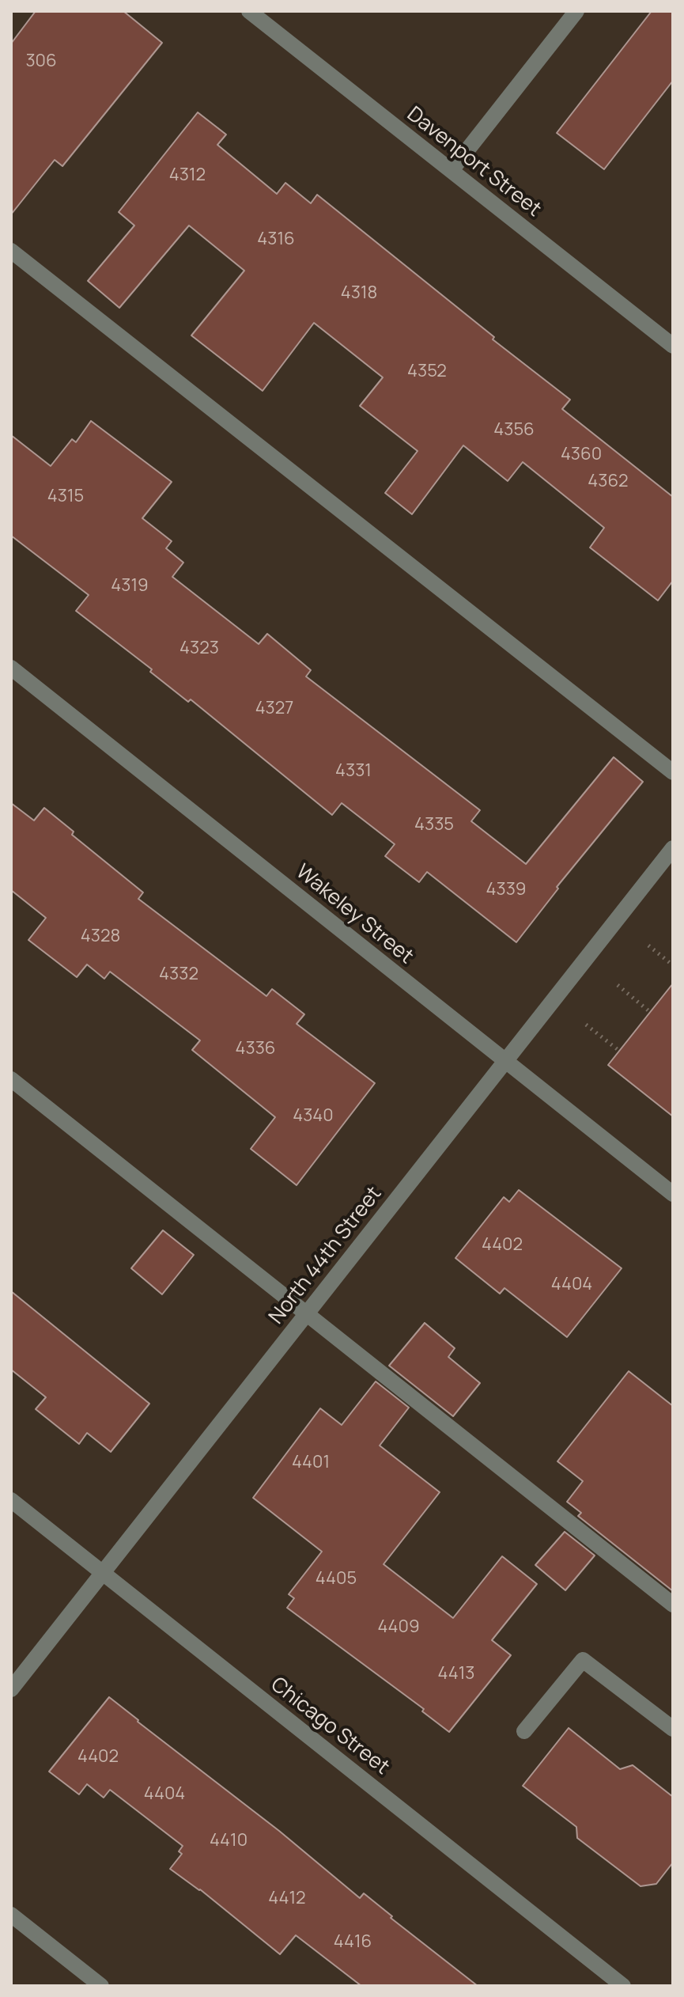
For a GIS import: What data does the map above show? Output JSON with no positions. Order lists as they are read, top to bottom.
{
  "streets": {
    "street": [
      "Davenport Street",
      "Wakeley Street",
      "North 44th Street",
      "Chicago Street"
    ]
  },
  "crossings": [
    ["Wakeley Street", "North 44th Street"],
    ["North 44th Street", "Chicago Street"]
  ],
  "house_numbers": [
    "306",
    "4312",
    "4316",
    "4318",
    "4352",
    "4356",
    "4360",
    "4362",
    "4315",
    "4319",
    "4323",
    "4327",
    "4331",
    "4335",
    "4339",
    "4328",
    "4332",
    "4336",
    "4340",
    "4402",
    "4404",
    "4401",
    "4405",
    "4409",
    "4413",
    "4402",
    "4404",
    "4410",
    "4412",
    "4416"
  ]
}
